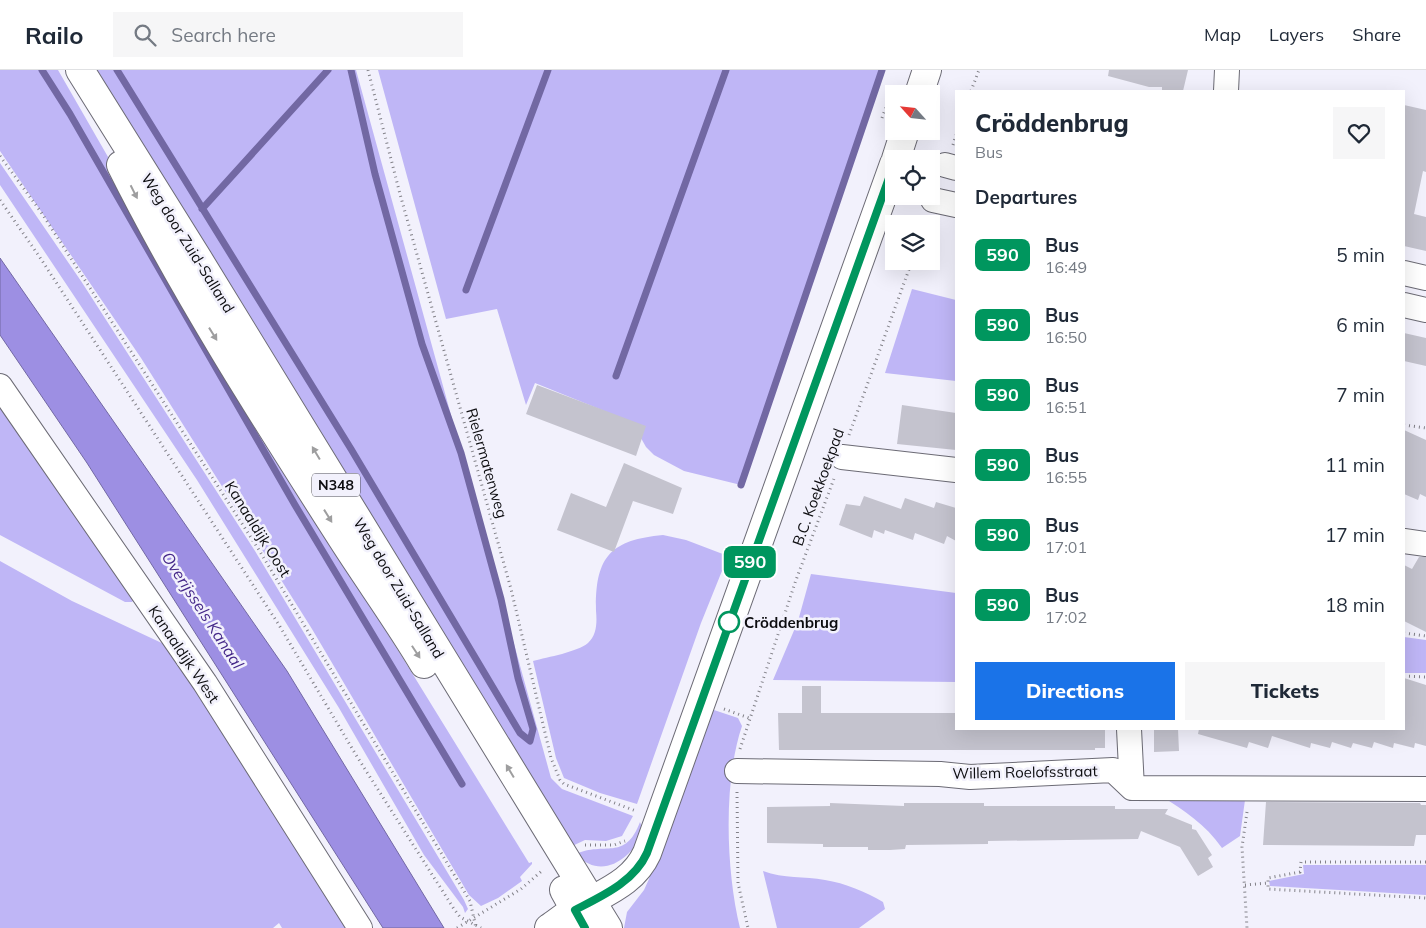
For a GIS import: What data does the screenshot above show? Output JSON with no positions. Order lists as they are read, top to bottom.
{
  "streets": {
    "main road": ["Weg door Zuid-Salland", "N348"],
    "street": ["Kanaaldijk West", "Willem Roelofsstraat"],
    "path": ["Rielermatenweg", "B.C. Koekkoekpad", "Kanaaldijk Oost"]
  },
  "crossings": [
    ["B.C. Koekkoekpad", "Willem Roelofsstraat"]
  ],
  "water": ["Overijssels Kanaal"],
  "places": ["Cröddenbrug"],
  "lines": ["bus line 590"],
  "north": "top left",
  "page": {
    "header": "Railo",
    "search": "Search here",
    "nav": ["Map", "Layers", "Share"],
    "on_map": "590",
    "heading": [
      ["Cröddenbrug", "Bus"],
      "Departures"
    ],
    "list": [
      {
        "mark": "590",
        "name": "Bus",
        "note": "16:49",
        "value": "5 min"
      },
      {
        "mark": "590",
        "name": "Bus",
        "note": "16:50",
        "value": "6 min"
      },
      {
        "mark": "590",
        "name": "Bus",
        "note": "16:51",
        "value": "7 min"
      },
      {
        "mark": "590",
        "name": "Bus",
        "note": "16:55",
        "value": "11 min"
      },
      {
        "mark": "590",
        "name": "Bus",
        "note": "17:01",
        "value": "17 min"
      },
      {
        "mark": "590",
        "name": "Bus",
        "note": "17:02",
        "value": "18 min"
      }
    ],
    "buttons": ["Directions", "Tickets"]
  }
}
